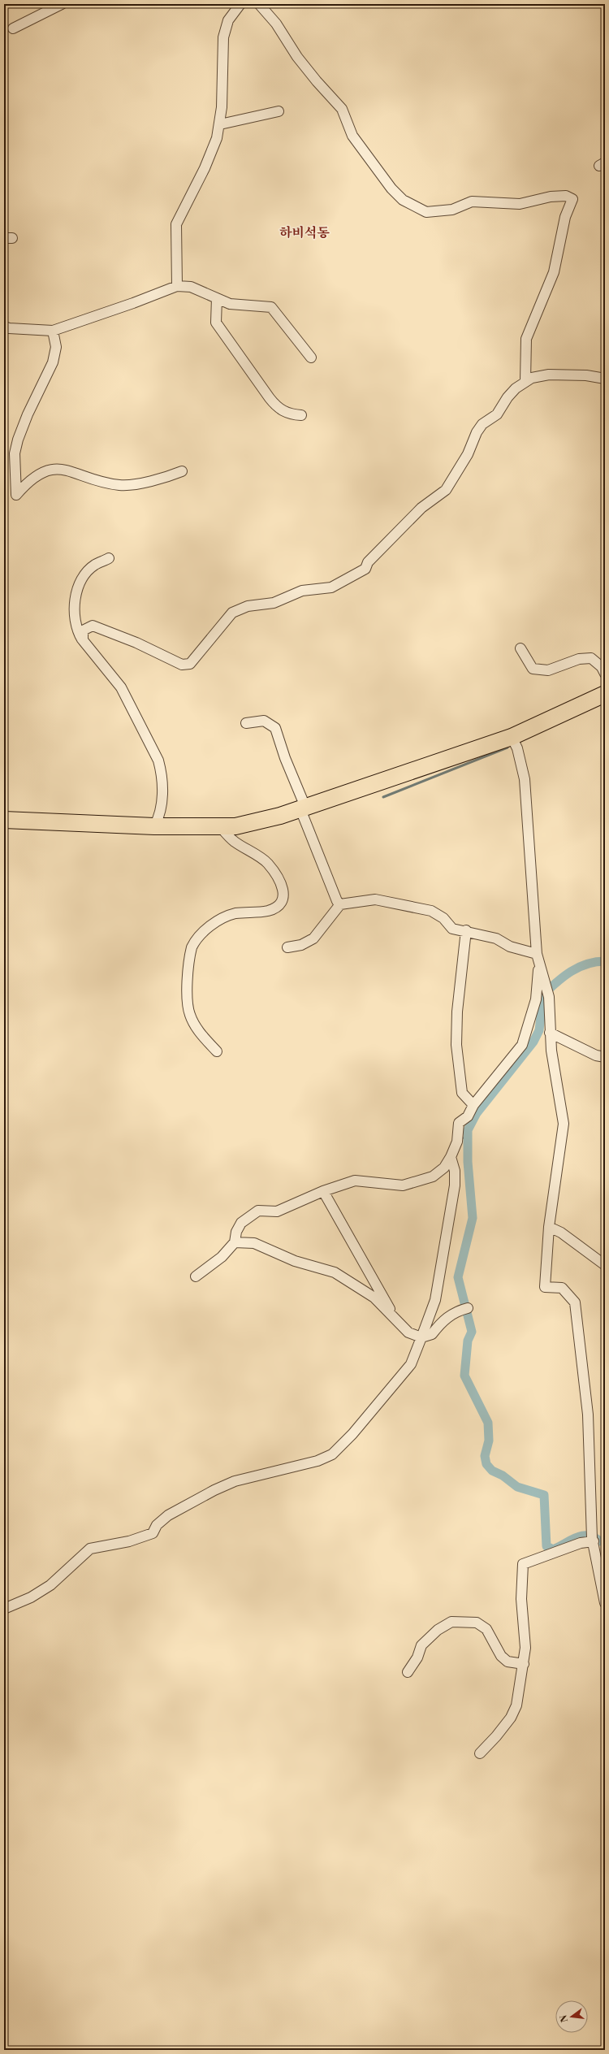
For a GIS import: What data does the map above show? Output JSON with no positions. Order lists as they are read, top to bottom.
{
  "districts": ["하비석동"],
  "north": "left"
}
